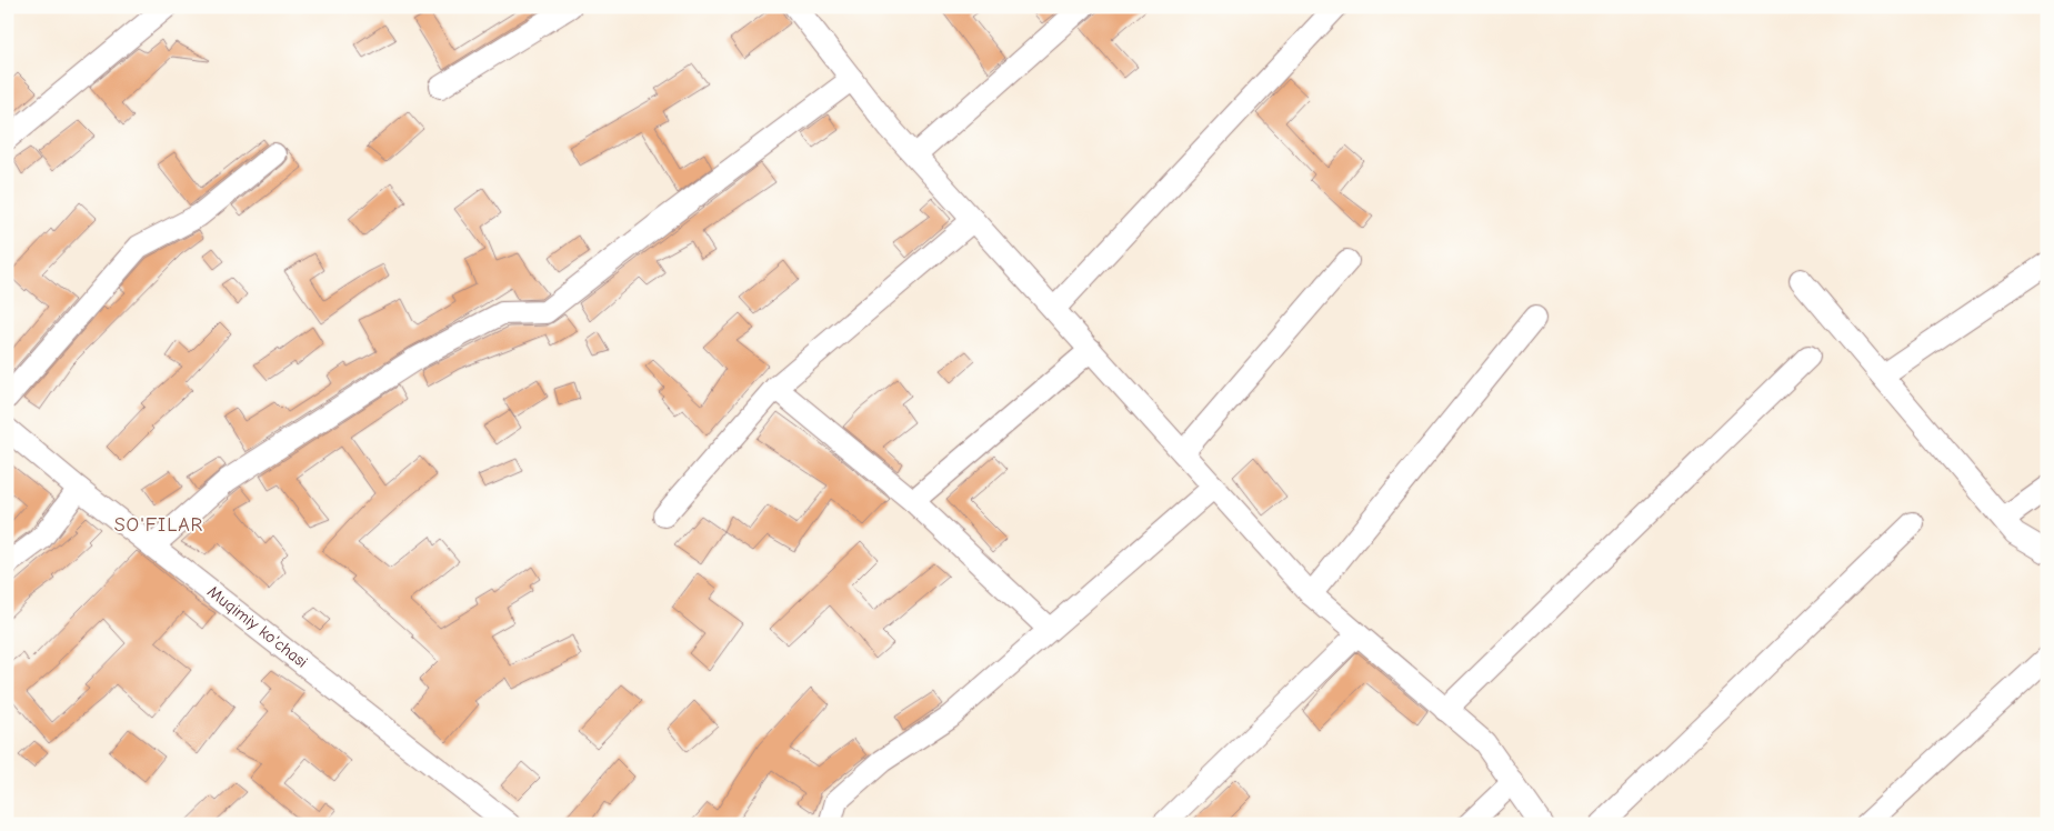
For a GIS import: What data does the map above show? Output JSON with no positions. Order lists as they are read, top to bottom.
{
  "streets": {
    "street": ["Muqimiy ko'chasi"]
  },
  "districts": ["SO'FILAR"]
}
